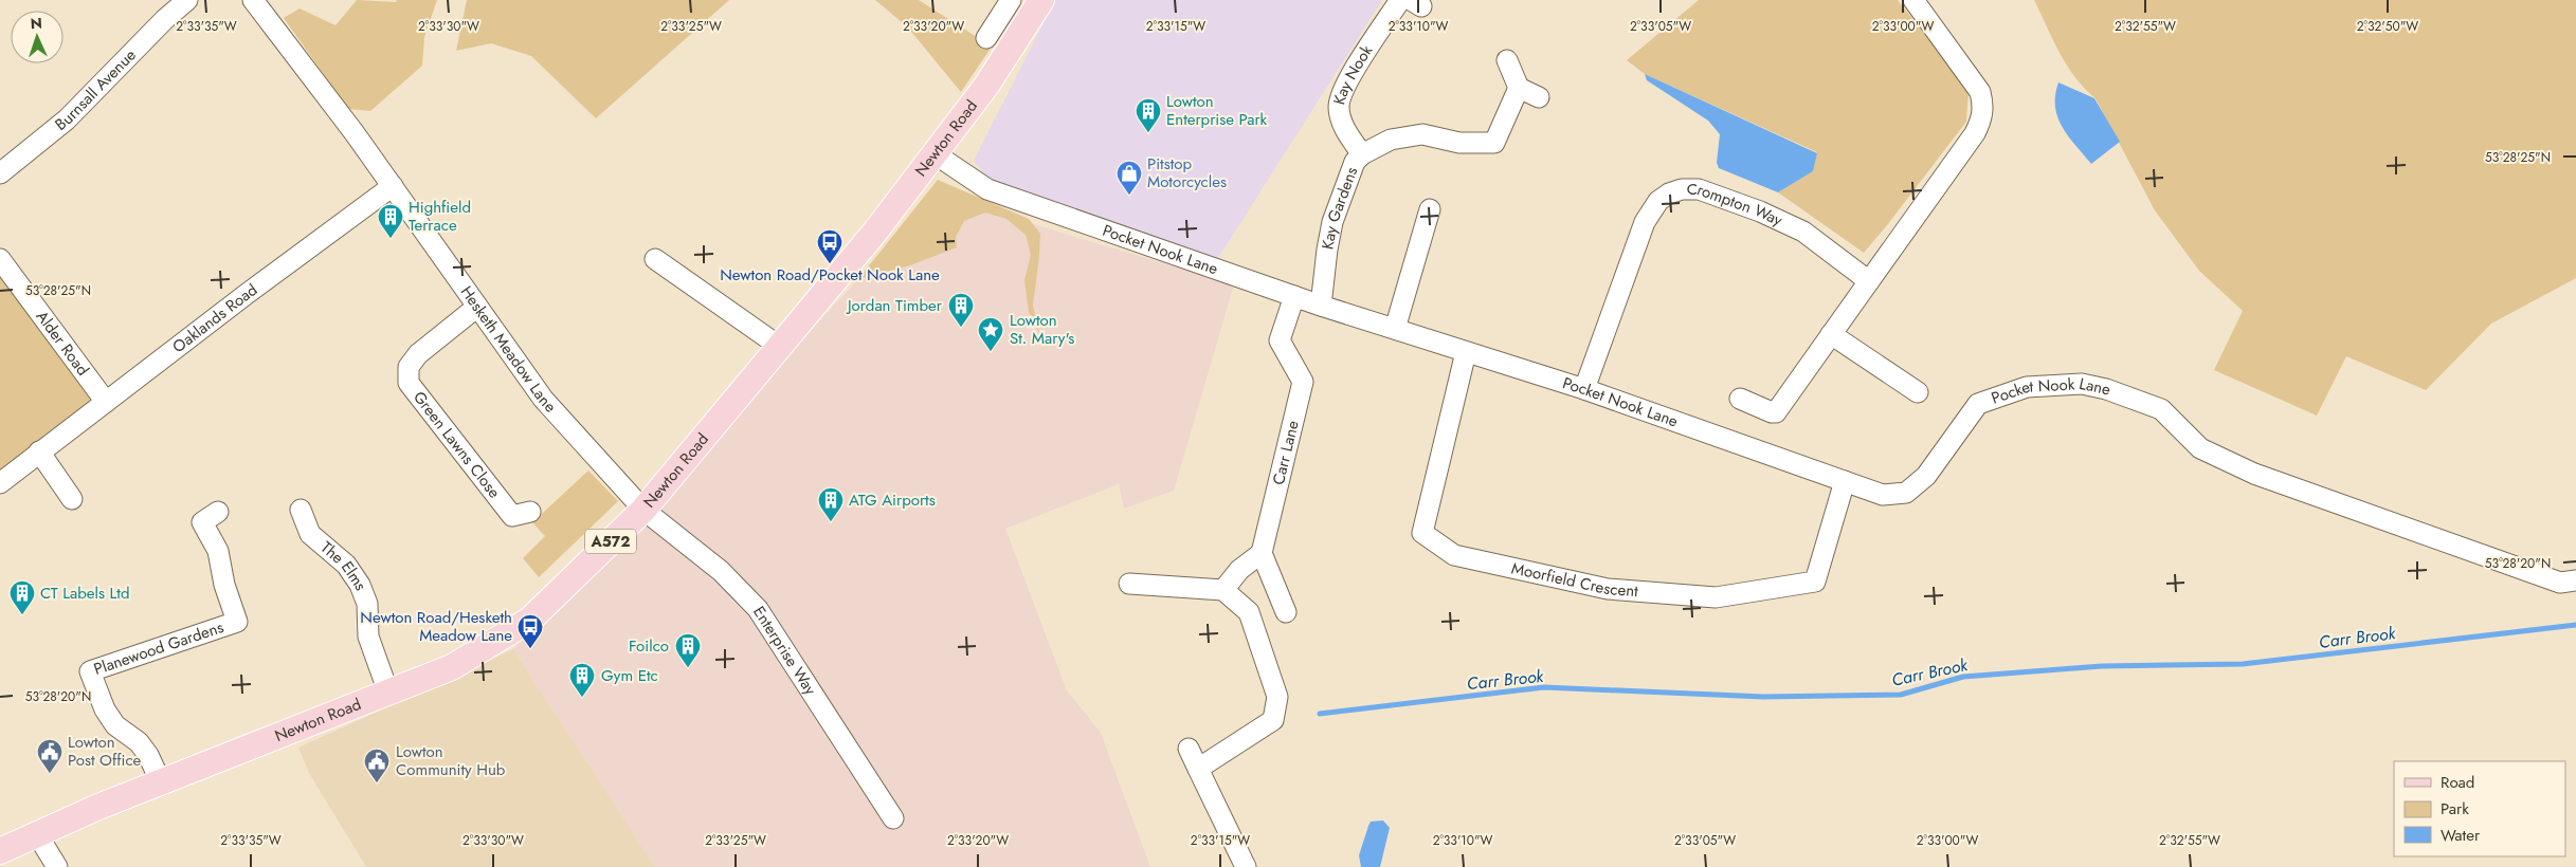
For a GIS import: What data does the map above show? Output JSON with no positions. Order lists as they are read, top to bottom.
{
  "streets": {
    "main road": ["Newton Road", "A572"],
    "street": [
      "Kay Nook",
      "Burnsall Avenue",
      "Crompton Way",
      "Kay Gardens",
      "Pocket Nook Lane",
      "Oaklands Road",
      "Alder Road",
      "Hesketh Meadow Lane",
      "Green Lawns Close",
      "Carr Lane",
      "The Elms",
      "Moorfield Crescent",
      "Planewood Gardens",
      "Enterprise Way"
    ]
  },
  "crossings": [
    ["Kay Nook", "Kay Gardens"],
    ["Newton Road", "Pocket Nook Lane"],
    ["Newton Road", "Hesketh Meadow Lane"],
    ["Newton Road", "The Elms"],
    ["Newton Road", "Planewood Gardens"],
    ["Newton Road", "Enterprise Way"],
    ["Crompton Way", "Pocket Nook Lane"],
    ["Kay Gardens", "Pocket Nook Lane"],
    ["Pocket Nook Lane", "Carr Lane"],
    ["Pocket Nook Lane", "Moorfield Crescent"],
    ["Oaklands Road", "Alder Road"],
    ["Oaklands Road", "Hesketh Meadow Lane"],
    ["Hesketh Meadow Lane", "Green Lawns Close"],
    ["Hesketh Meadow Lane", "Enterprise Way"]
  ],
  "water": ["Carr Brook"],
  "places": {
    "building": [
      "Lowton Enterprise Park",
      "Highfield Terrace",
      "Jordan Timber",
      "ATG Airports",
      "CT Labels Ltd",
      "Foilco",
      "Gym Etc"
    ],
    "shop": ["Pitstop Motorcycles"],
    "bus stop": ["Newton Road/Pocket Nook Lane", "Newton Road/Hesketh Meadow Lane"],
    "place": ["Lowton St. Mary's"],
    "public building": ["Lowton Post Office", "Lowton Community Hub"]
  },
  "legend": ["Road", "Park", "Water"],
  "north": "top",
  "coordinates": [
    "2°33'35\"W",
    "2°33'30\"W",
    "2°33'25\"W",
    "2°33'20\"W",
    "2°33'15\"W",
    "2°33'10\"W",
    "2°33'05\"W",
    "2°33'00\"W",
    "2°32'55\"W",
    "2°32'50\"W",
    "53°28'25\"N",
    "53°28'20\"N"
  ]
}
